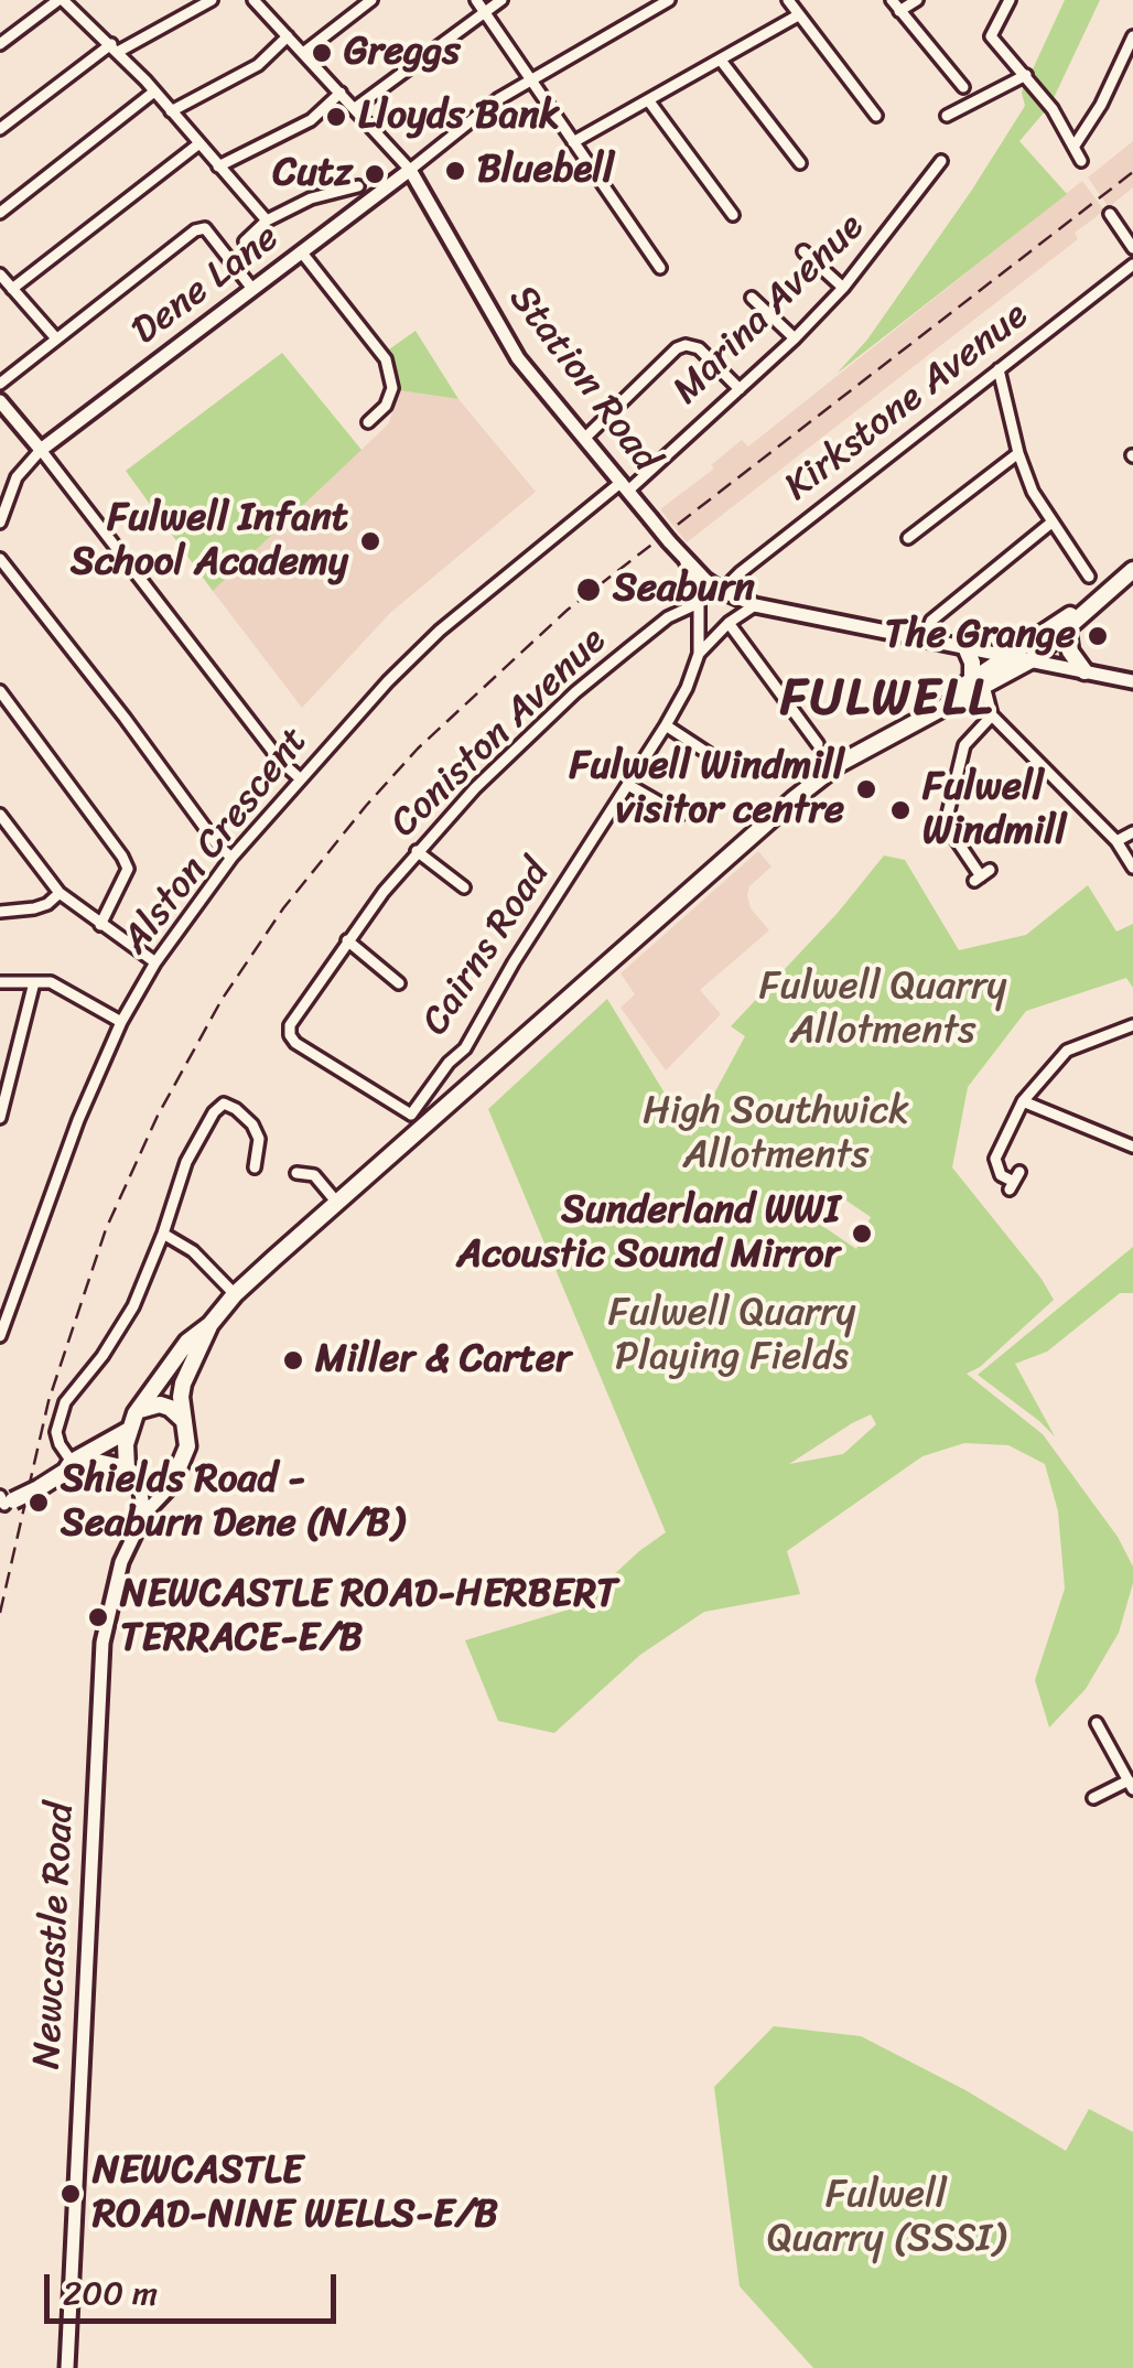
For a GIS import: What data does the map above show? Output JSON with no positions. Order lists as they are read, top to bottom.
{
  "streets": {
    "main road": ["Dene Lane", "Station Road", "Newcastle Road"],
    "street": [
      "Marina Avenue",
      "Kirkstone Avenue",
      "Coniston Avenue",
      "Alston Crescent",
      "Cairns Road"
    ]
  },
  "crossings": [
    ["Dene Lane", "Station Road"],
    ["Marina Avenue", "Station Road"],
    ["Marina Avenue", "Alston Crescent"],
    ["Station Road", "Kirkstone Avenue"],
    ["Station Road", "Alston Crescent"],
    ["Station Road", "Cairns Road"],
    ["Coniston Avenue", "Cairns Road"]
  ],
  "districts": ["FULWELL"],
  "parks": [
    "Fulwell Quarry Allotments",
    "High Southwick Allotments",
    "Fulwell Quarry Playing Fields",
    "Fulwell Quarry (SSSI)"
  ],
  "places": [
    "Greggs",
    "Lloyds Bank",
    "Bluebell",
    "Cutz",
    "Fulwell Infant School Academy",
    "Seaburn",
    "The Grange",
    "Fulwell Windmill visitor centre",
    "Fulwell Windmill",
    "Sunderland WWI Acoustic Sound Mirror",
    "Miller & Carter",
    "Shields Road - Seaburn Dene (N/B)",
    "NEWCASTLE ROAD-HERBERT TERRACE-E/B",
    "NEWCASTLE ROAD-NINE WELLS-E/B"
  ],
  "scale_bar": "200 m"
}
